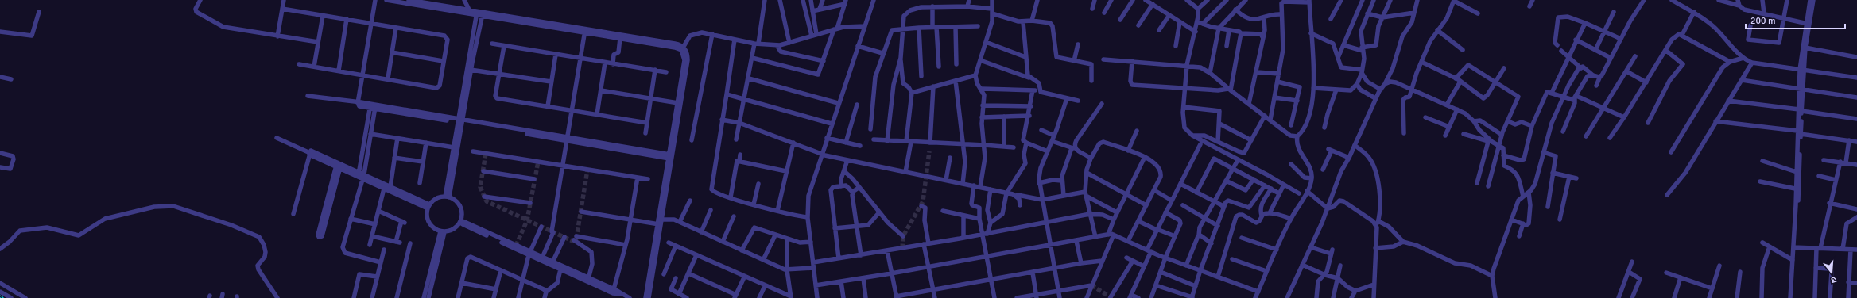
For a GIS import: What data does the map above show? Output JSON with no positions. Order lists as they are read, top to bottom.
{
  "scale_bar": "200 m",
  "north": "bottom"
}
